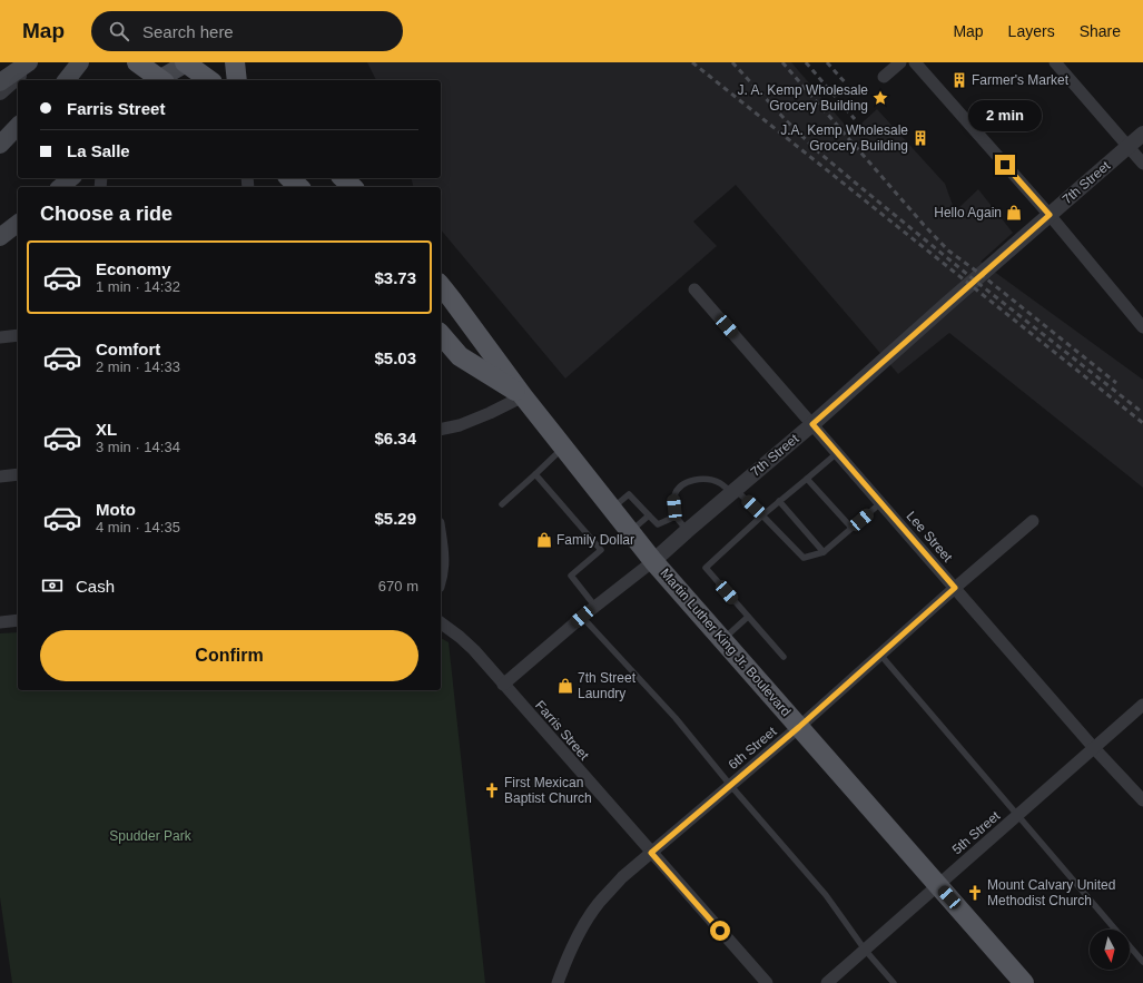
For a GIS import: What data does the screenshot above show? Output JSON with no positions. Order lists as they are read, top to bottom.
{
  "streets": {
    "main road": ["Martin Luther King Jr. Boulevard"],
    "street": [
      "7th Street",
      "Lee Street",
      "Farris Street",
      "6th Street",
      "5th Street"
    ]
  },
  "crossings": [
    ["7th Street", "Lee Street"],
    ["7th Street", "Martin Luther King Jr. Boulevard"],
    ["7th Street", "Farris Street"],
    ["Lee Street", "6th Street"],
    ["Lee Street", "5th Street"],
    ["Martin Luther King Jr. Boulevard", "6th Street"],
    ["Martin Luther King Jr. Boulevard", "5th Street"],
    ["Farris Street", "6th Street"]
  ],
  "parks": ["Spudder Park"],
  "places": {
    "building": ["Farmer's Market", "J.A. Kemp Wholesale Grocery Building"],
    "place": ["J. A. Kemp Wholesale Grocery Building"],
    "shop": ["Hello Again", "Family Dollar", "7th Street Laundry"],
    "church": ["First Mexican Baptist Church", "Mount Calvary United Methodist Church"]
  },
  "north": "bottom",
  "page": {
    "header": "Map",
    "search": "Search here",
    "nav": ["Map", "Layers", "Share"],
    "banner": ["Farris Street", "La Salle"],
    "bubble": "2 min",
    "heading": "Choose a ride",
    "list": [
      {
        "name": "Economy",
        "note": "1 min · 14:32",
        "value": "$3.73"
      },
      {
        "name": "Comfort",
        "note": "2 min · 14:33",
        "value": "$5.03"
      },
      {
        "name": "XL",
        "note": "3 min · 14:34",
        "value": "$6.34"
      },
      {
        "name": "Moto",
        "note": "4 min · 14:35",
        "value": "$5.29"
      }
    ],
    "pay": ["Cash", "670 m"],
    "buttons": "Confirm"
  }
}
